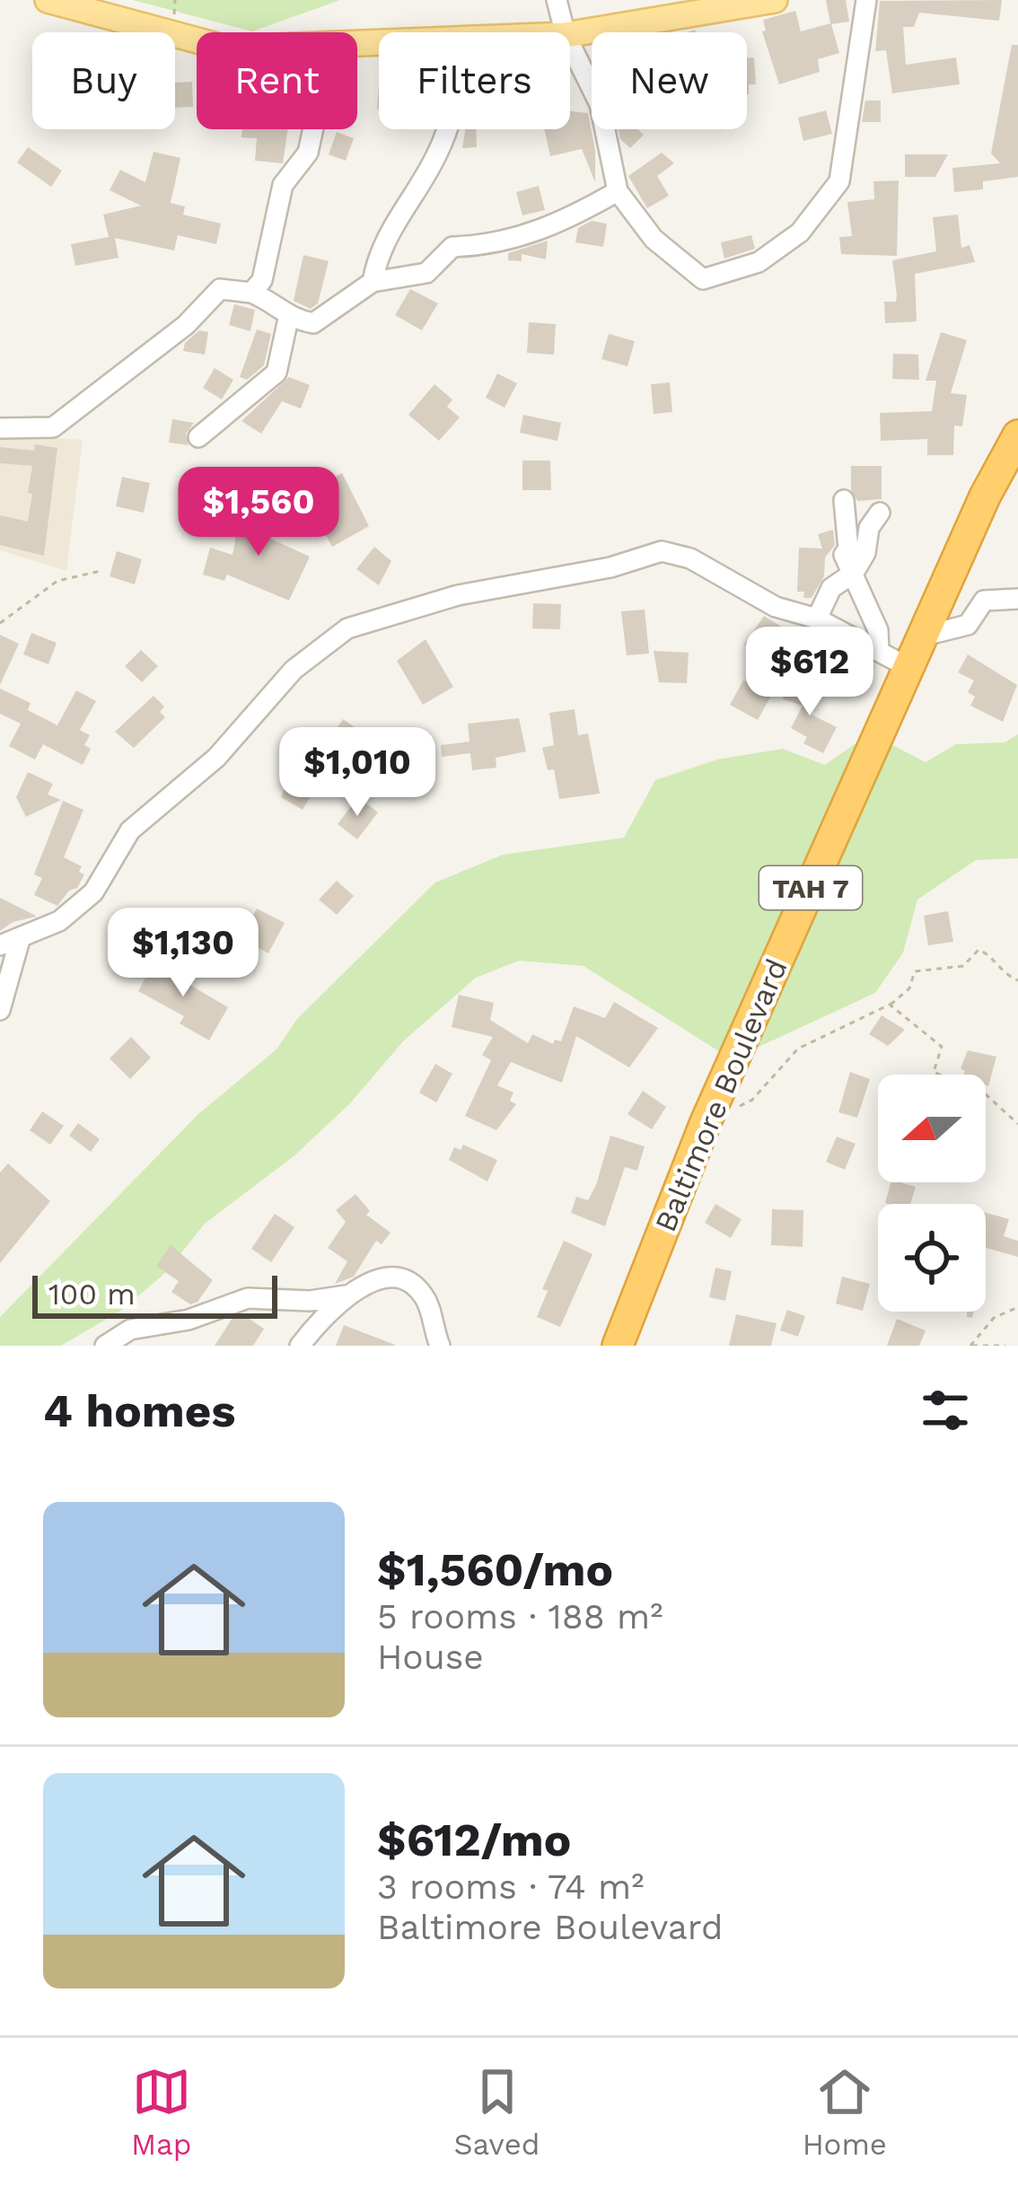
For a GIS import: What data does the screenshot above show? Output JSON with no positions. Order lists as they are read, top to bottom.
{
  "streets": {
    "highway": ["TAH 7", "Baltimore Boulevard"]
  },
  "scale_bar": "100 m",
  "north": "left",
  "page": {
    "chip": [
      "Buy",
      "Rent",
      "Filters",
      "New"
    ],
    "price": [
      "$1,560",
      "$612",
      "$1,010",
      "$1,130"
    ],
    "scale": "100 m",
    "heading": "4 homes",
    "list": [
      {
        "name": "$1,560/mo",
        "note": "5 rooms · 188 m² · House"
      },
      {
        "name": "$612/mo",
        "note": "3 rooms · 74 m² · Baltimore Boulevard"
      }
    ],
    "tabs": ["Map", "Saved", "Home"]
  }
}
